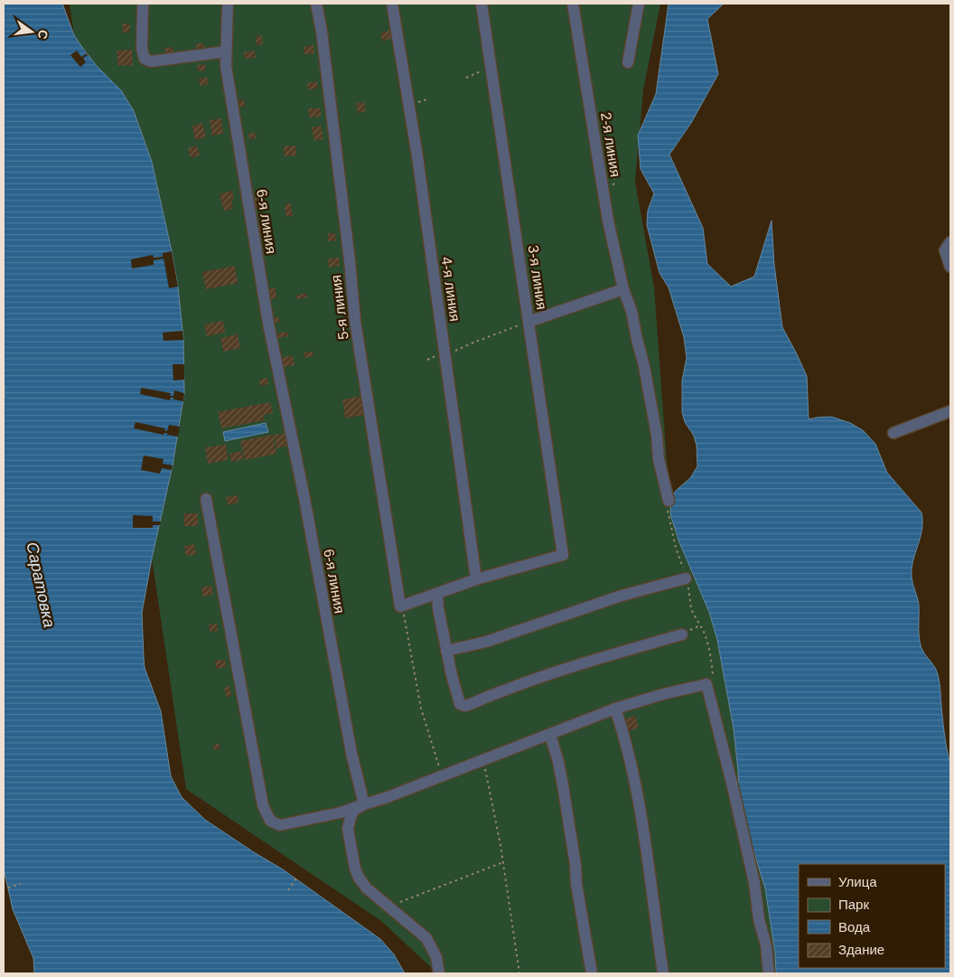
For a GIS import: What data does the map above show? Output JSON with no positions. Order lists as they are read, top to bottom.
{
  "streets": {
    "lane": [
      "2-я линия",
      "6-я линия",
      "3-я линия",
      "4-я линия",
      "5-я линия"
    ]
  },
  "crossings": [
    ["3-я линия", "4-я линия"]
  ],
  "water": ["Саратовка"],
  "legend": [
    "Улица",
    "Парк",
    "Вода",
    "Здание"
  ],
  "north": "right"
}
